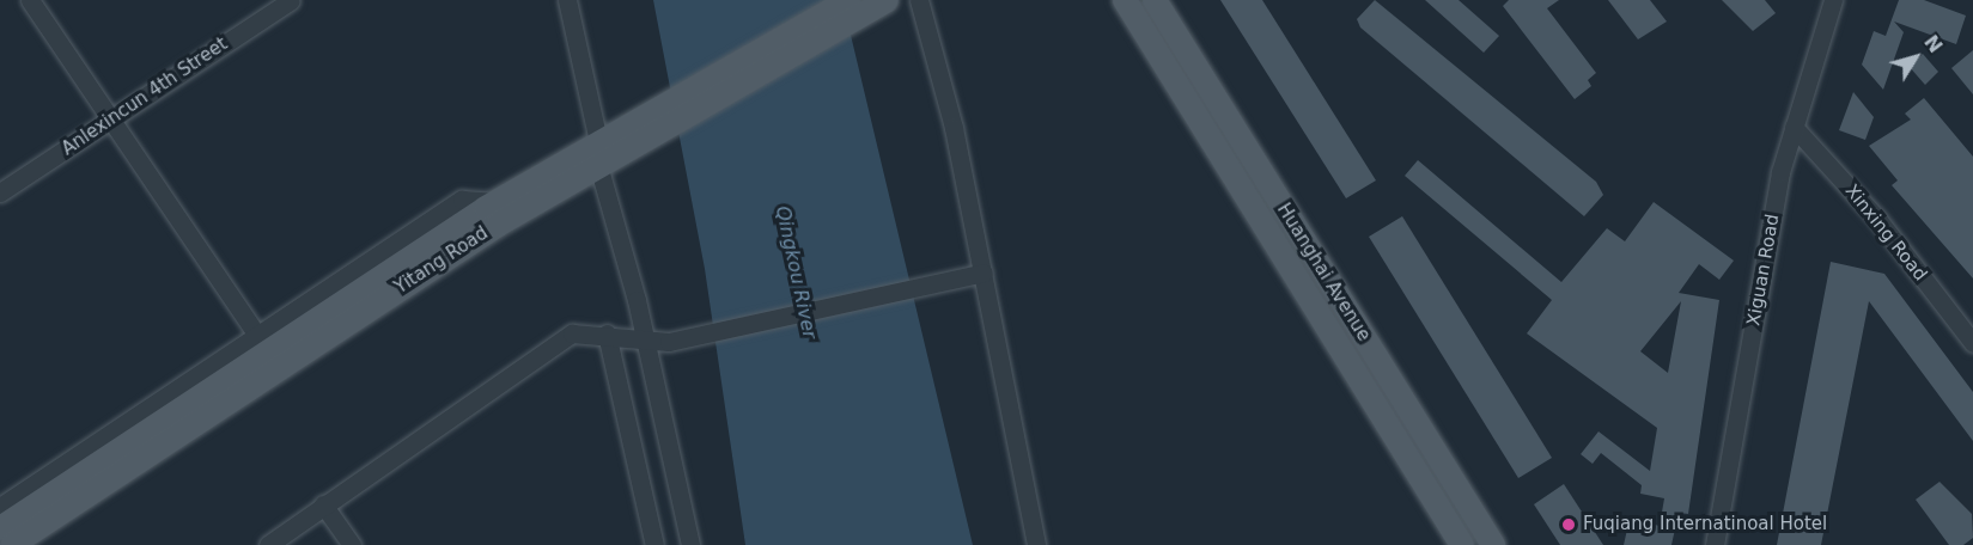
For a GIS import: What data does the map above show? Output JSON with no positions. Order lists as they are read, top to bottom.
{
  "streets": {
    "main road": ["Yitang Road", "Huanghai Avenue"],
    "street": ["Anlexincun 4th Street", "Xinxing Road", "Xiguan Road"]
  },
  "crossings": [
    ["Xinxing Road", "Xiguan Road"]
  ],
  "water": ["Qingkou River"],
  "places": ["Fuqiang Internatinoal Hotel"],
  "north": "top right"
}
